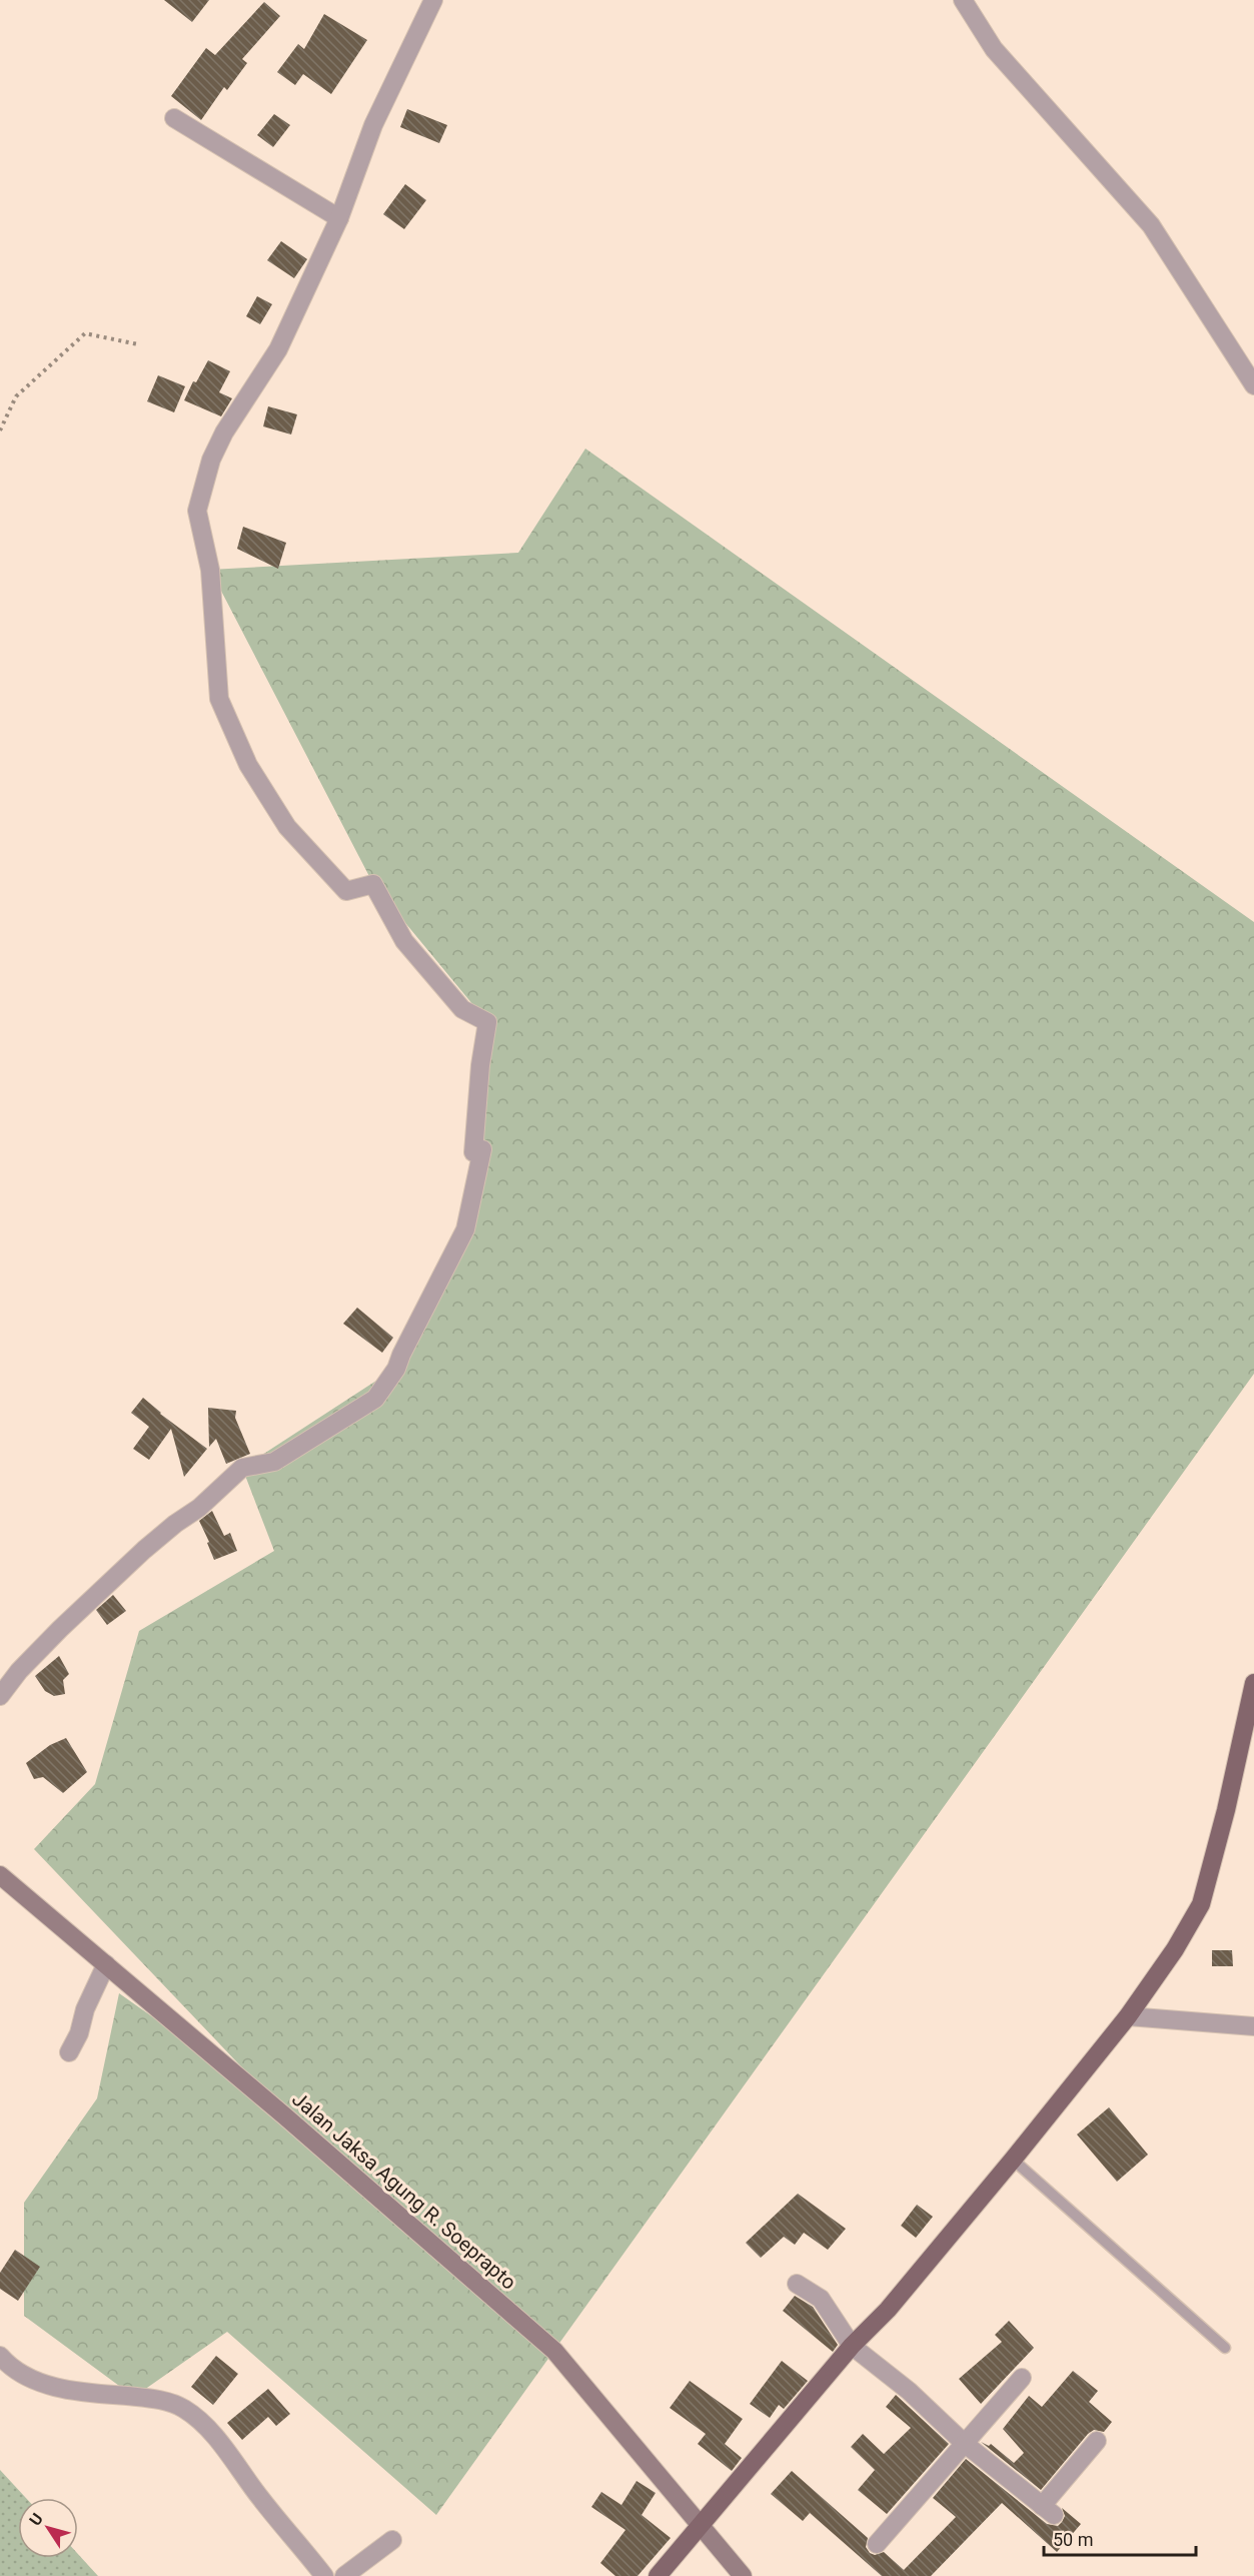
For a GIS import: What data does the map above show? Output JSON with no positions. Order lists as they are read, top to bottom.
{
  "streets": {
    "street": ["Jalan Jaksa Agung R. Soeprapto"]
  },
  "scale_bar": "50 m",
  "north": "top left"
}
